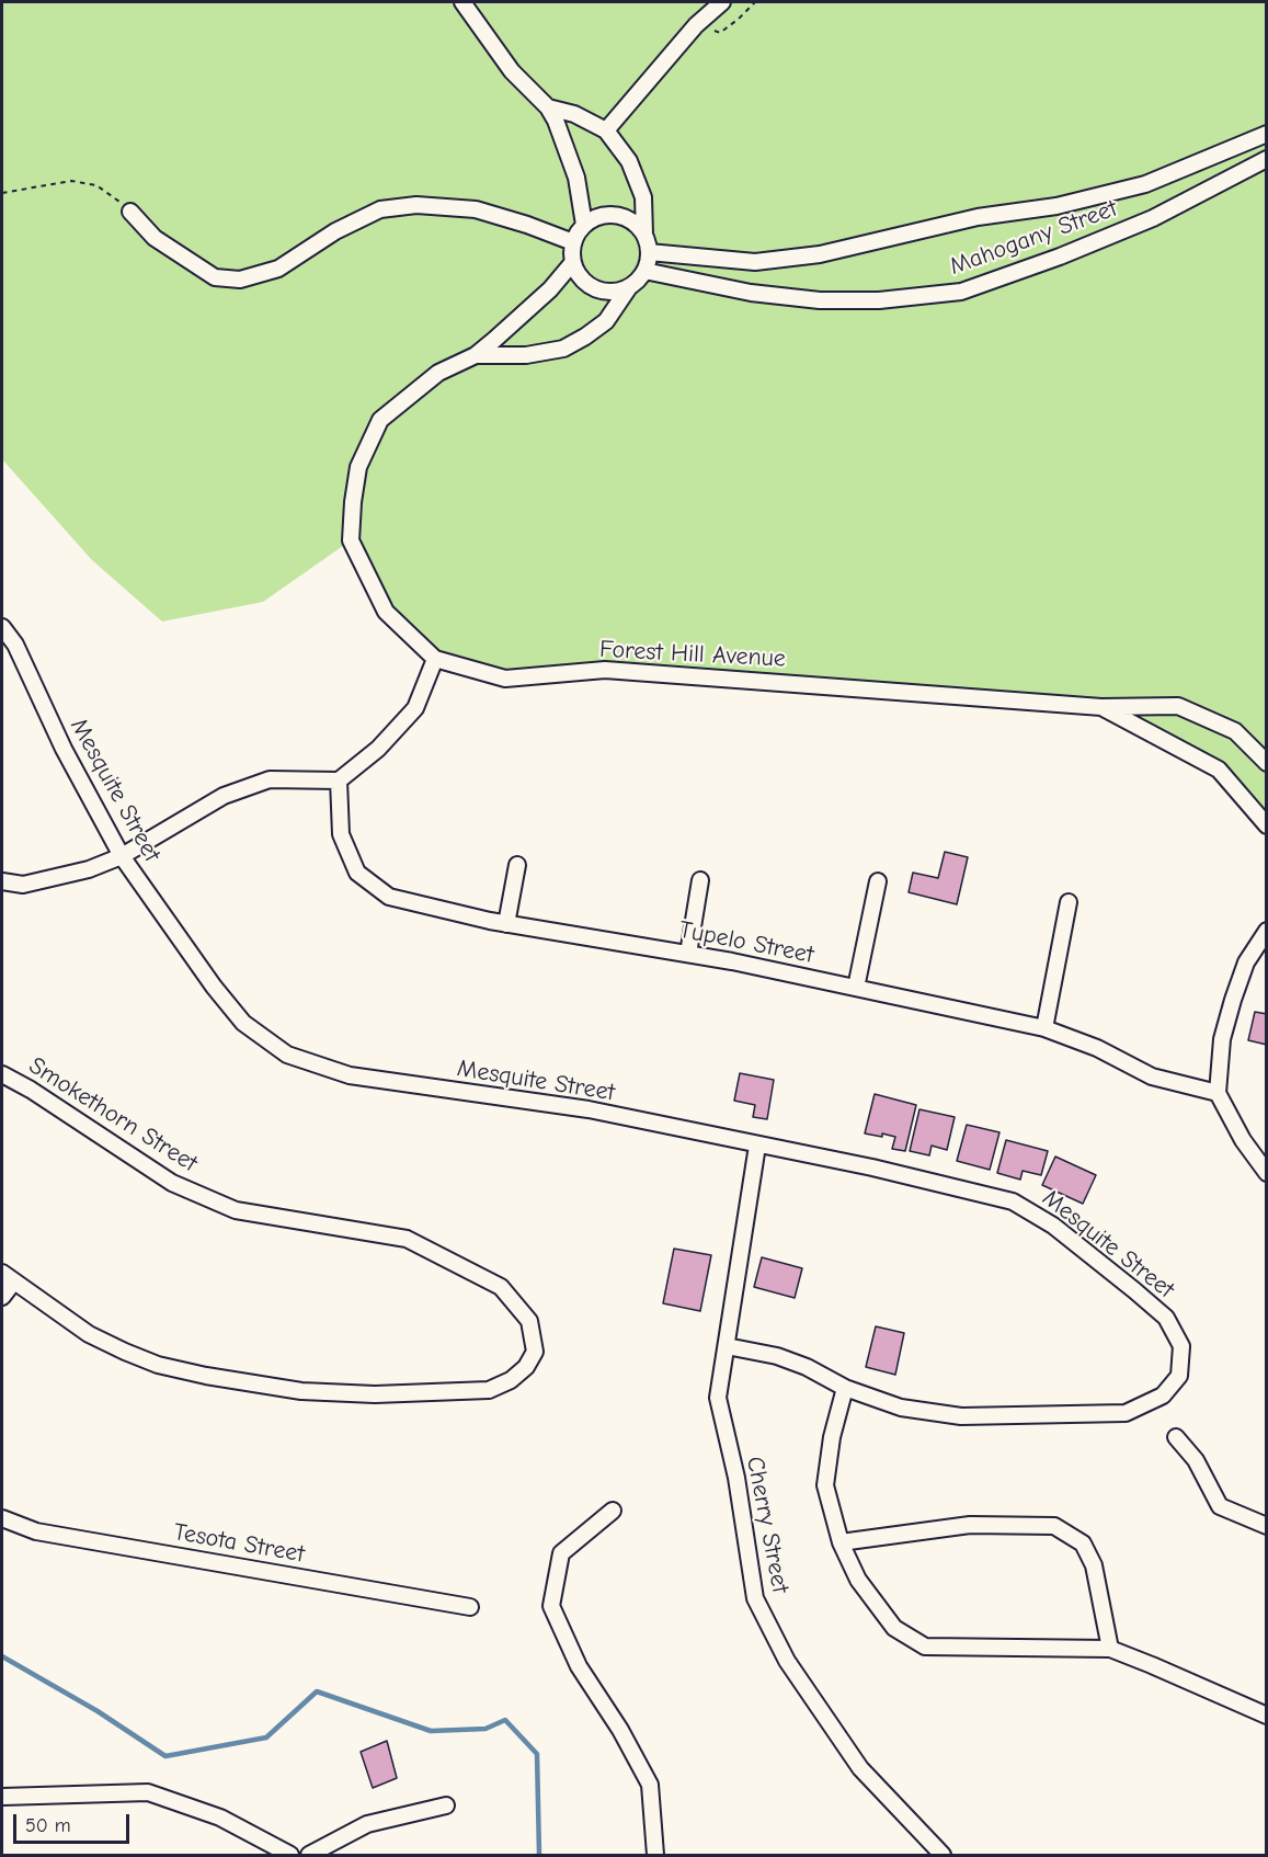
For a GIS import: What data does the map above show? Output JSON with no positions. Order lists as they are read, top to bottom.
{
  "streets": {
    "street": [
      "Mahogany Street",
      "Forest Hill Avenue",
      "Mesquite Street",
      "Tupelo Street",
      "Smokethorn Street",
      "Cherry Street",
      "Tesota Street"
    ]
  },
  "crossings": [
    ["Mahogany Street", "Forest Hill Avenue"],
    ["Mesquite Street", "Cherry Street"]
  ],
  "scale_bar": "50 m"
}
